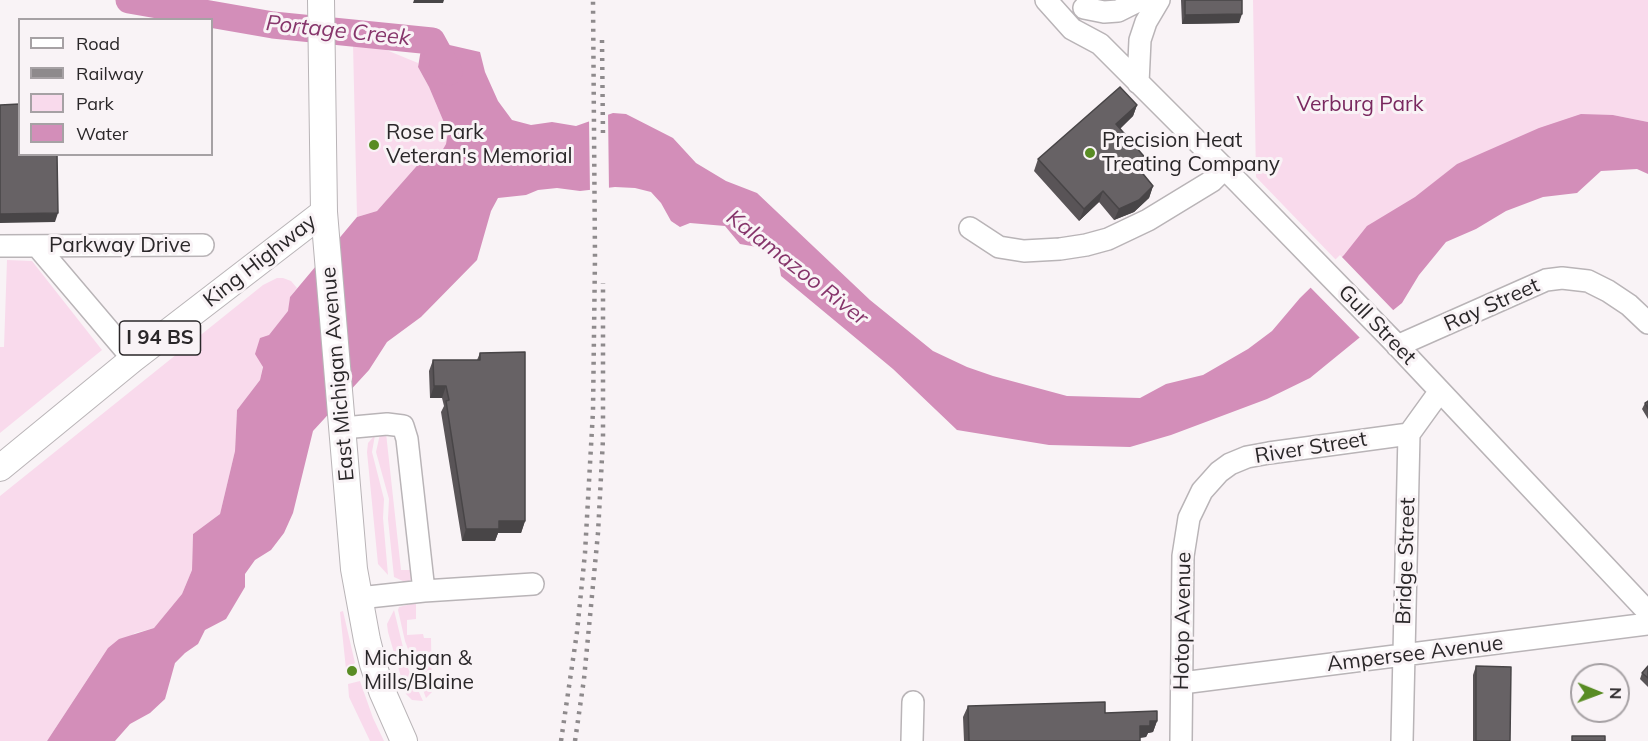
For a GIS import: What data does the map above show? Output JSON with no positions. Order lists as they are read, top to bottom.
{
  "streets": {
    "main road": ["King Highway", "I 94 BS", "East Michigan Avenue"],
    "street": [
      "Parkway Drive",
      "Ray Street",
      "Gull Street",
      "River Street",
      "Bridge Street",
      "Hotop Avenue",
      "Ampersee Avenue"
    ]
  },
  "crossings": [
    ["Parkway Drive", "King Highway"],
    ["King Highway", "East Michigan Avenue"],
    ["Ray Street", "Gull Street"],
    ["River Street", "Bridge Street"],
    ["River Street", "Hotop Avenue"],
    ["Bridge Street", "Ampersee Avenue"],
    ["Hotop Avenue", "Ampersee Avenue"]
  ],
  "water": ["Portage Creek", "Kalamazoo River"],
  "parks": ["Verburg Park"],
  "places": ["Rose Park Veteran's Memorial", "Precision Heat Treating Company", "Michigan & Mills/Blaine"],
  "legend": [
    "Road",
    "Railway",
    "Park",
    "Water"
  ],
  "north": "right"
}
